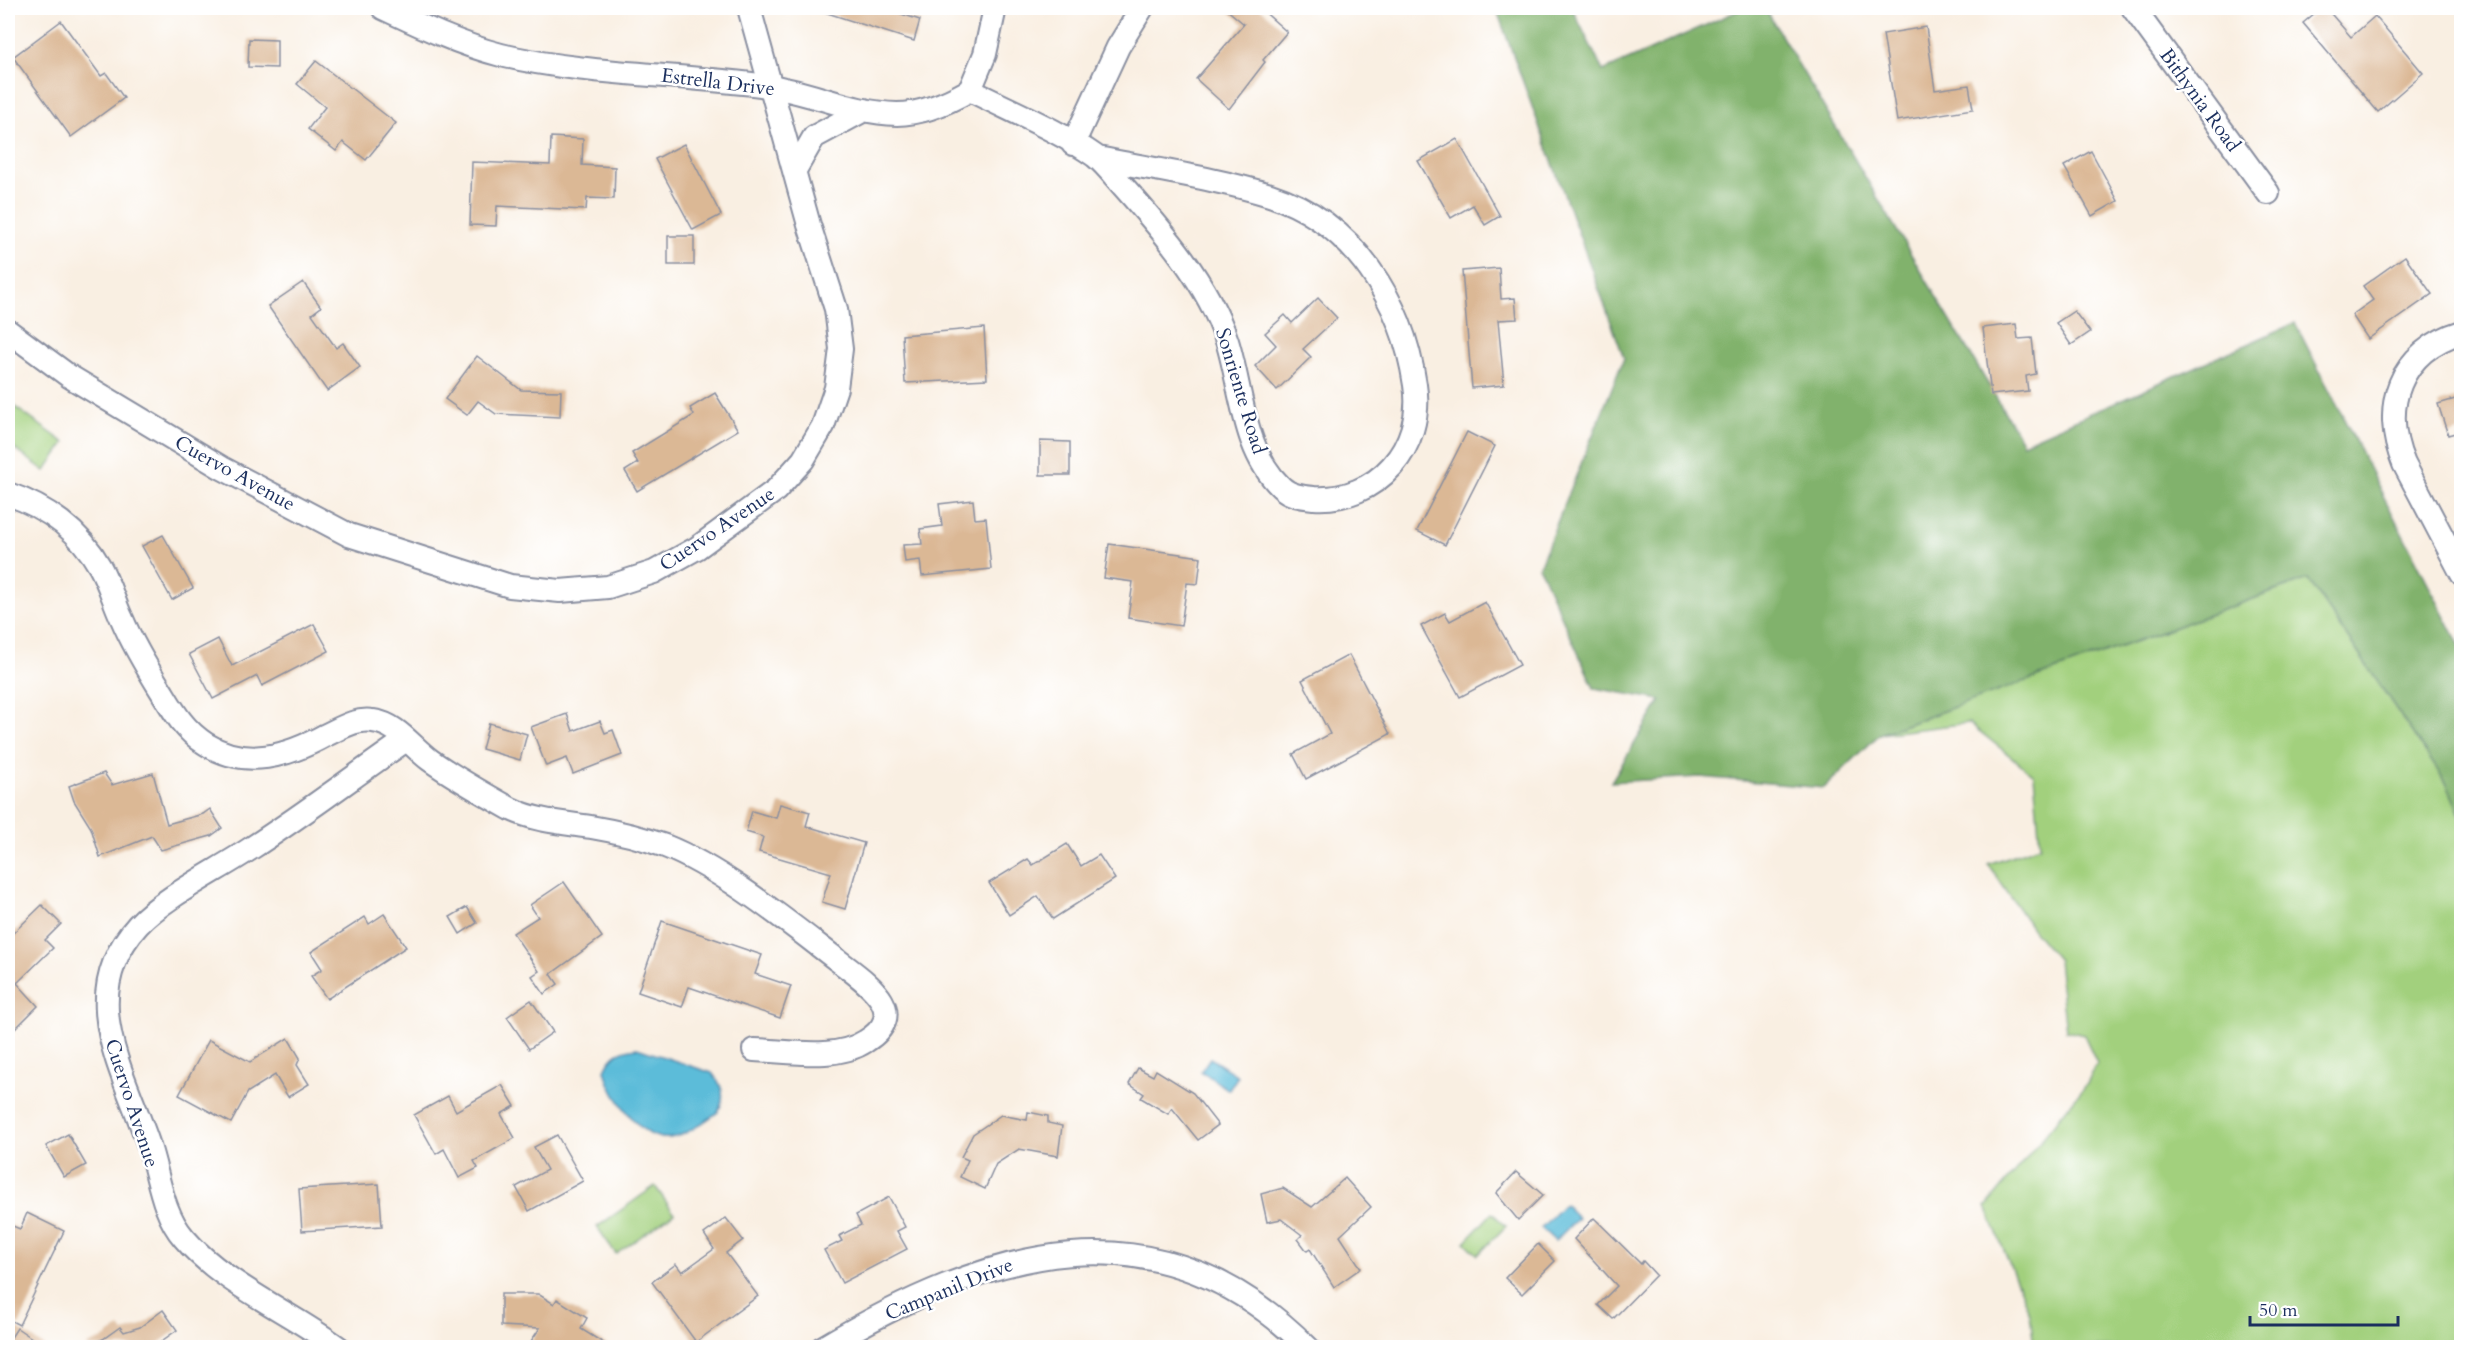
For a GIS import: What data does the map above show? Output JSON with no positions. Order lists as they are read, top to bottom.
{
  "streets": {
    "street": [
      "Estrella Drive",
      "Bithynia Road",
      "Sonriente Road",
      "Cuervo Avenue",
      "Campanil Drive"
    ]
  },
  "crossings": [
    ["Estrella Drive", "Sonriente Road"],
    ["Estrella Drive", "Cuervo Avenue"]
  ],
  "scale_bar": "50 m"
}
